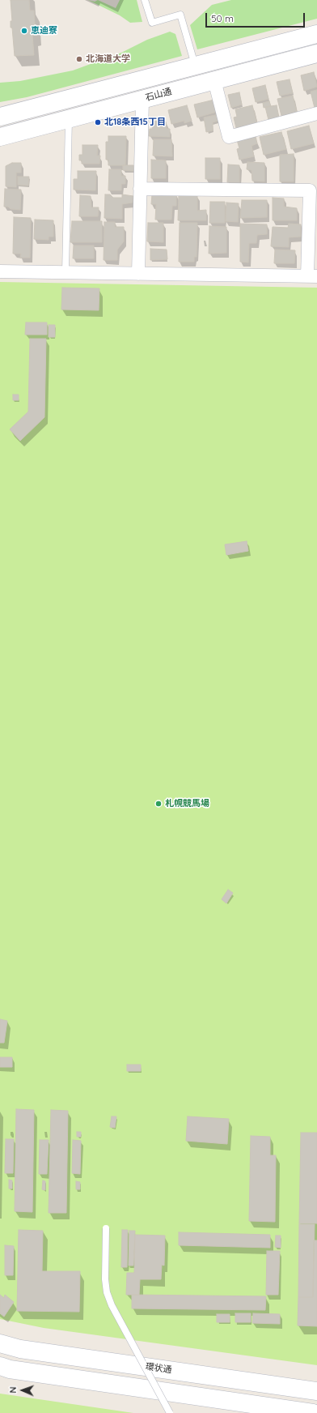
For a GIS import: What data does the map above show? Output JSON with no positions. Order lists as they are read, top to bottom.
{
  "streets": {
    "main road": ["石山通", "環状通"]
  },
  "places": [
    "恵迪寮",
    "北海道大学",
    "北18条西15丁目",
    "札幌競馬場"
  ],
  "scale_bar": "50 m",
  "north": "left"
}
